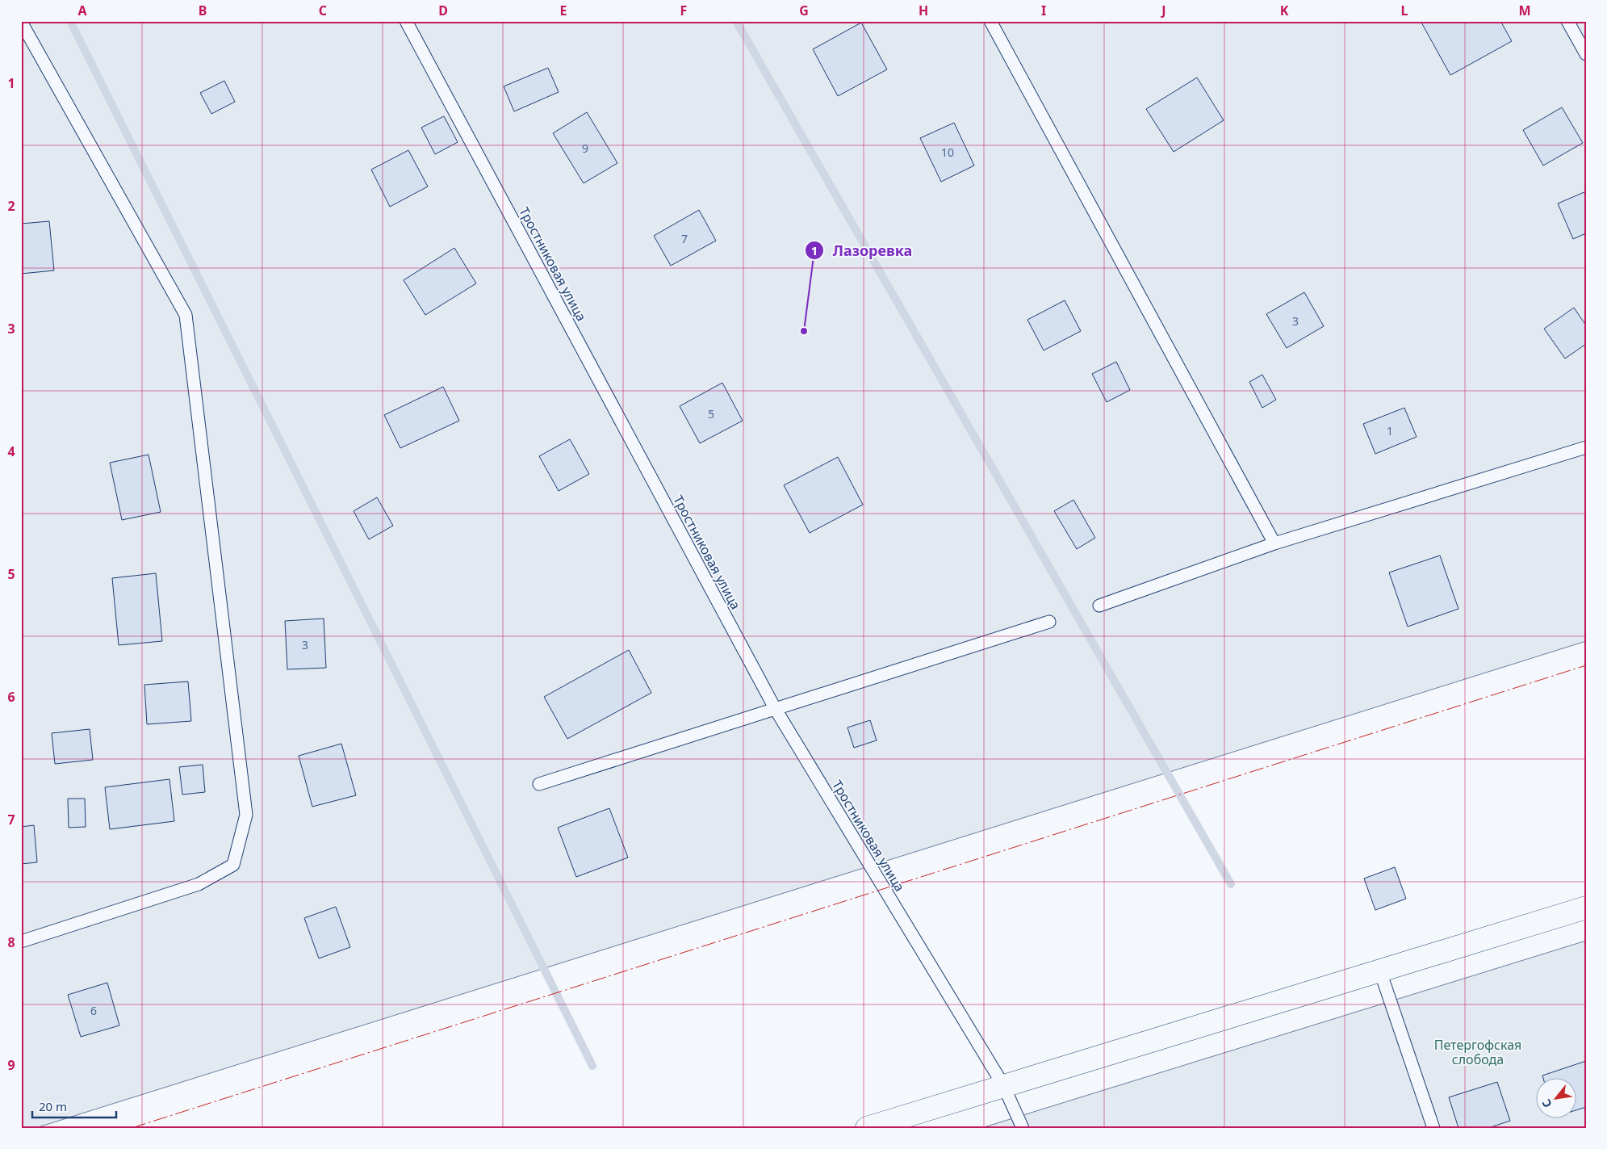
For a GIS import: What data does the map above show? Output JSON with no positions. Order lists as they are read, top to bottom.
{
  "streets": {
    "lane": ["Тростниковая улица"]
  },
  "parks": ["Петергофская слобода"],
  "places": ["Лазоревка"],
  "house_numbers": [
    "9",
    "10",
    "7",
    "3",
    "5",
    "1",
    "3",
    "6"
  ],
  "scale_bar": "20 m",
  "north": "bottom left",
  "grid": {
    "columns": [
      "A",
      "B",
      "C",
      "D",
      "E",
      "F",
      "G",
      "H",
      "I",
      "J",
      "K",
      "L",
      "M"
    ],
    "rows": [
      "1",
      "2",
      "3",
      "4",
      "5",
      "6",
      "7",
      "8",
      "9"
    ]
  }
}
